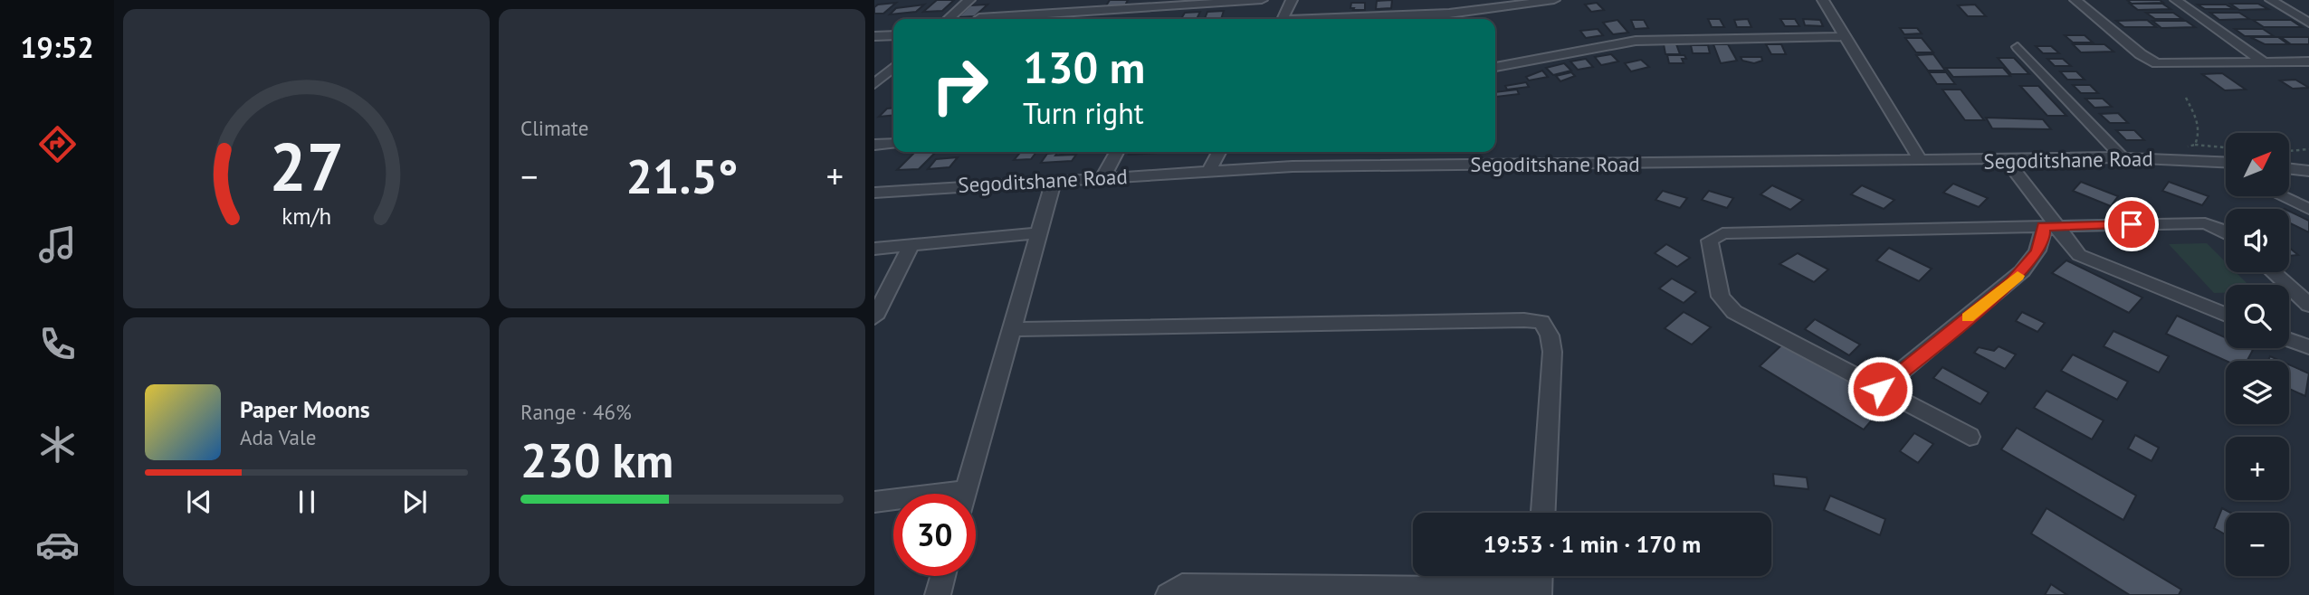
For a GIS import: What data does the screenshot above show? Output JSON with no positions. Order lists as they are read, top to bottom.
{
  "streets": {
    "street": ["Segoditshane Road"]
  },
  "north": "top right",
  "page": {
    "tabs": "19:52",
    "tile": [
      "Climate",
      ["Range · 46%", "230 km"]
    ],
    "turn": ["130 m", "Turn right"],
    "map_buttons": ["+", "−"],
    "heat": ["−", "21.5°", "+"],
    "song": ["Paper Moons", "Ada Vale"],
    "limit": "30",
    "trip": "19:53 · 1 min · 170 m",
    "gauge": ["27", "km/h"]
  }
}
